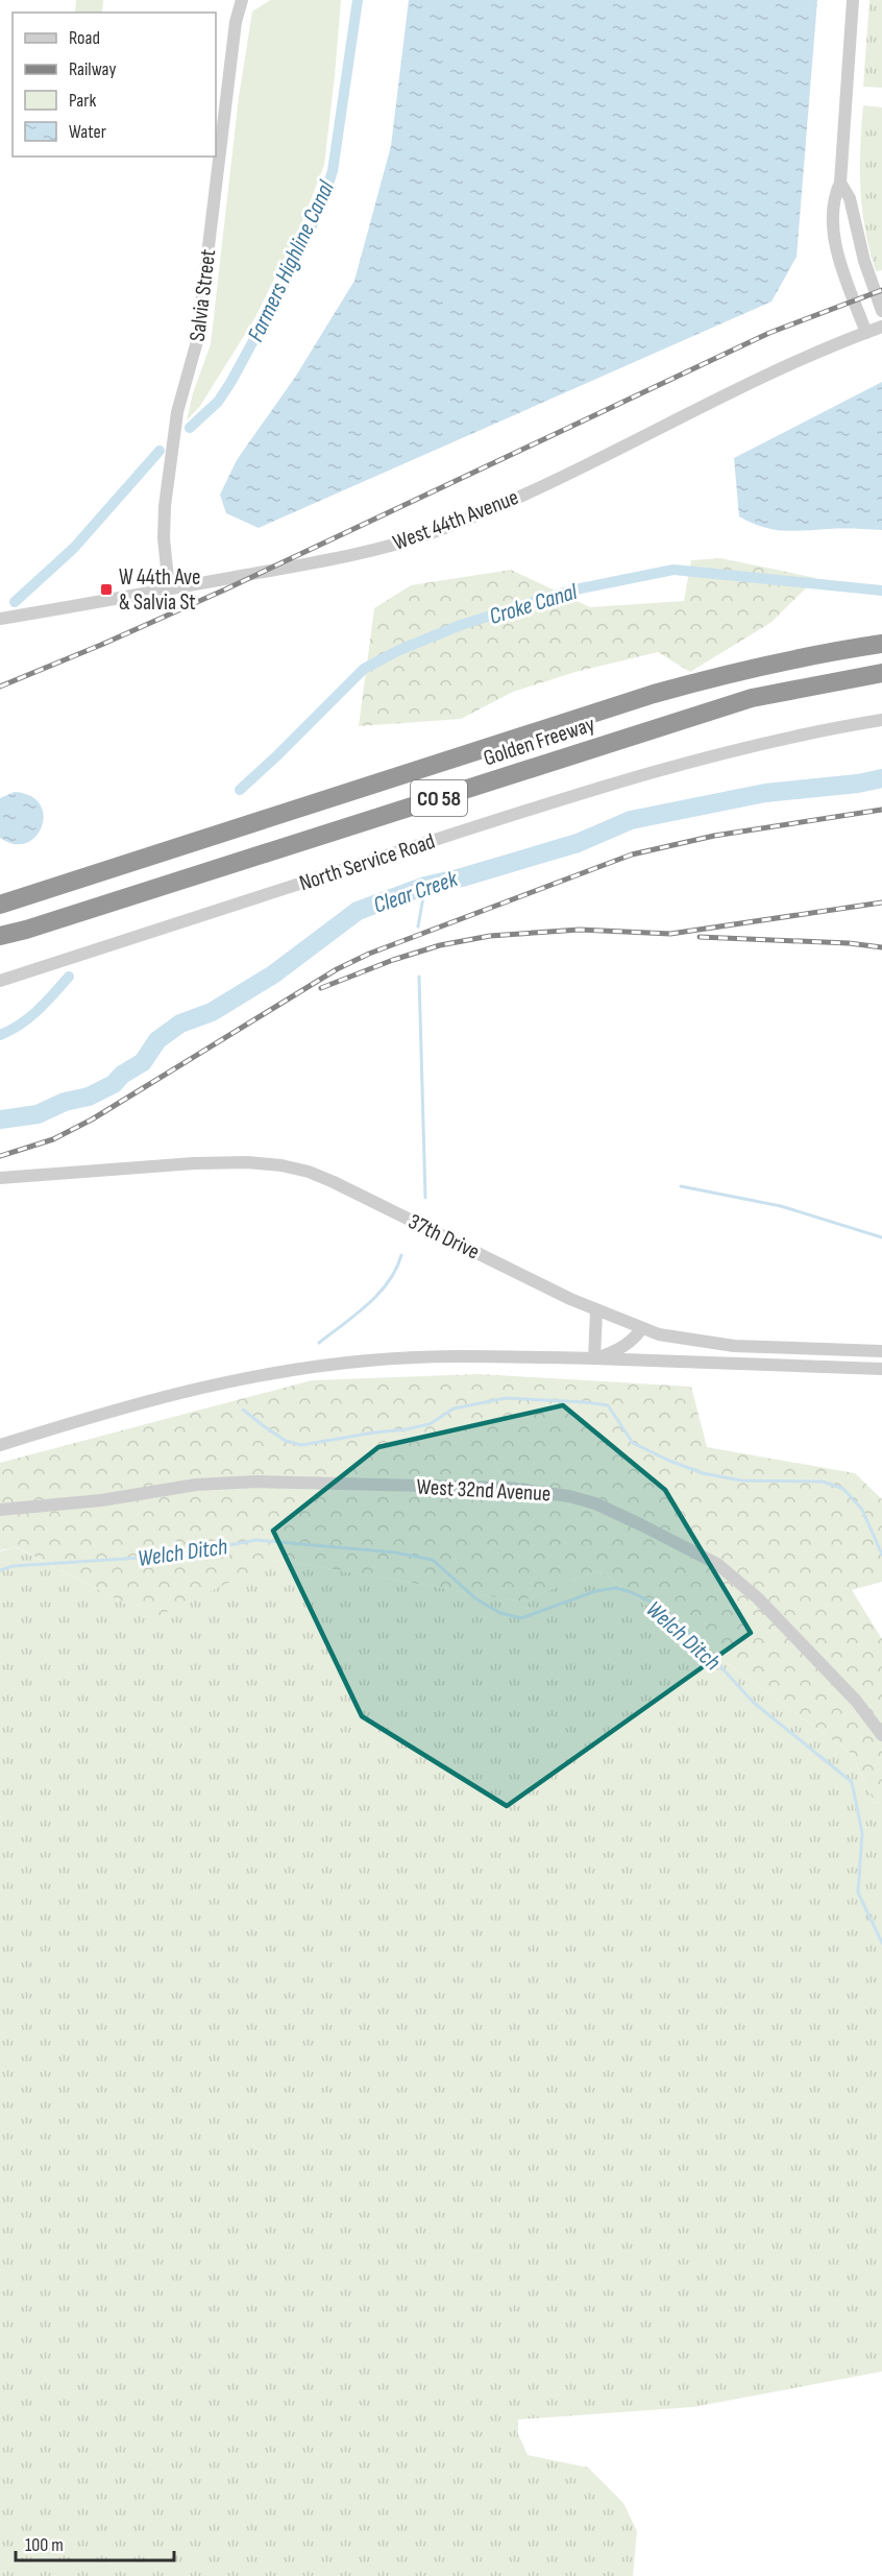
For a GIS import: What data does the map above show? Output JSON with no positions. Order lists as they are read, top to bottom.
{
  "streets": {
    "highway": ["Golden Freeway", "CO 58"],
    "street": [
      "Salvia Street",
      "West 44th Avenue",
      "North Service Road",
      "37th Drive",
      "West 32nd Avenue"
    ]
  },
  "crossings": [
    ["Salvia Street", "West 44th Avenue"]
  ],
  "water": [
    "Farmers Highline Canal",
    "Croke Canal",
    "Clear Creek",
    "Welch Ditch"
  ],
  "places": {
    "transit": ["W 44th Ave & Salvia St"]
  },
  "legend": [
    "Road",
    "Railway",
    "Park",
    "Water"
  ],
  "scale_bar": "100 m"
}
